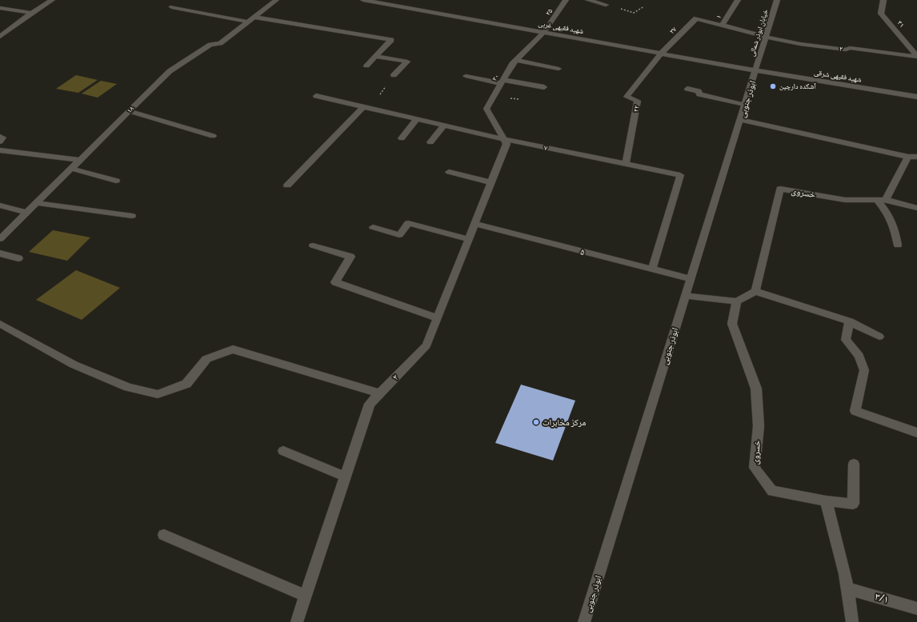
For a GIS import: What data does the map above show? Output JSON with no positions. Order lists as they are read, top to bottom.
{
  "streets": {
    "street": [
      "۲۵",
      "۱",
      "۳۱",
      "شهید فقیهی غربی",
      "۲۷",
      "خیابان ابوذر شمالی",
      "۲",
      "شهید فقیهی شرقی",
      "۲۰",
      "ابوذر جنوبی",
      "۲۲",
      "۱۸",
      "۷",
      "خسروی",
      "۵",
      "۳/۱"
    ]
  },
  "crossings": [
    ["۲۵", "شهید فقیهی غربی"],
    ["۲۵", "۲۰"],
    ["۱", "۲"],
    ["۳۱", "۲"],
    ["شهید فقیهی غربی", "۲۷"],
    ["شهید فقیهی غربی", "خیابان ابوذر شمالی"],
    ["شهید فقیهی غربی", "شهید فقیهی شرقی"],
    ["شهید فقیهی غربی", "۲۰"],
    ["شهید فقیهی غربی", "ابوذر جنوبی"],
    ["شهید فقیهی غربی", "۲۲"],
    ["۲۷", "۲"],
    ["۲۷", "۲۲"],
    ["خیابان ابوذر شمالی", "۲"],
    ["خیابان ابوذر شمالی", "شهید فقیهی شرقی"],
    ["خیابان ابوذر شمالی", "ابوذر جنوبی"],
    ["۲", "۲۰"],
    ["۲", "۷"],
    ["۲", "۵"],
    ["شهید فقیهی شرقی", "ابوذر جنوبی"],
    ["۲۰", "۷"],
    ["ابوذر جنوبی", "۵"],
    ["۲۲", "۷"],
    ["۷", "۵"]
  ],
  "places": ["آشکده دارچین", "مرکز مخابرات"]
}
